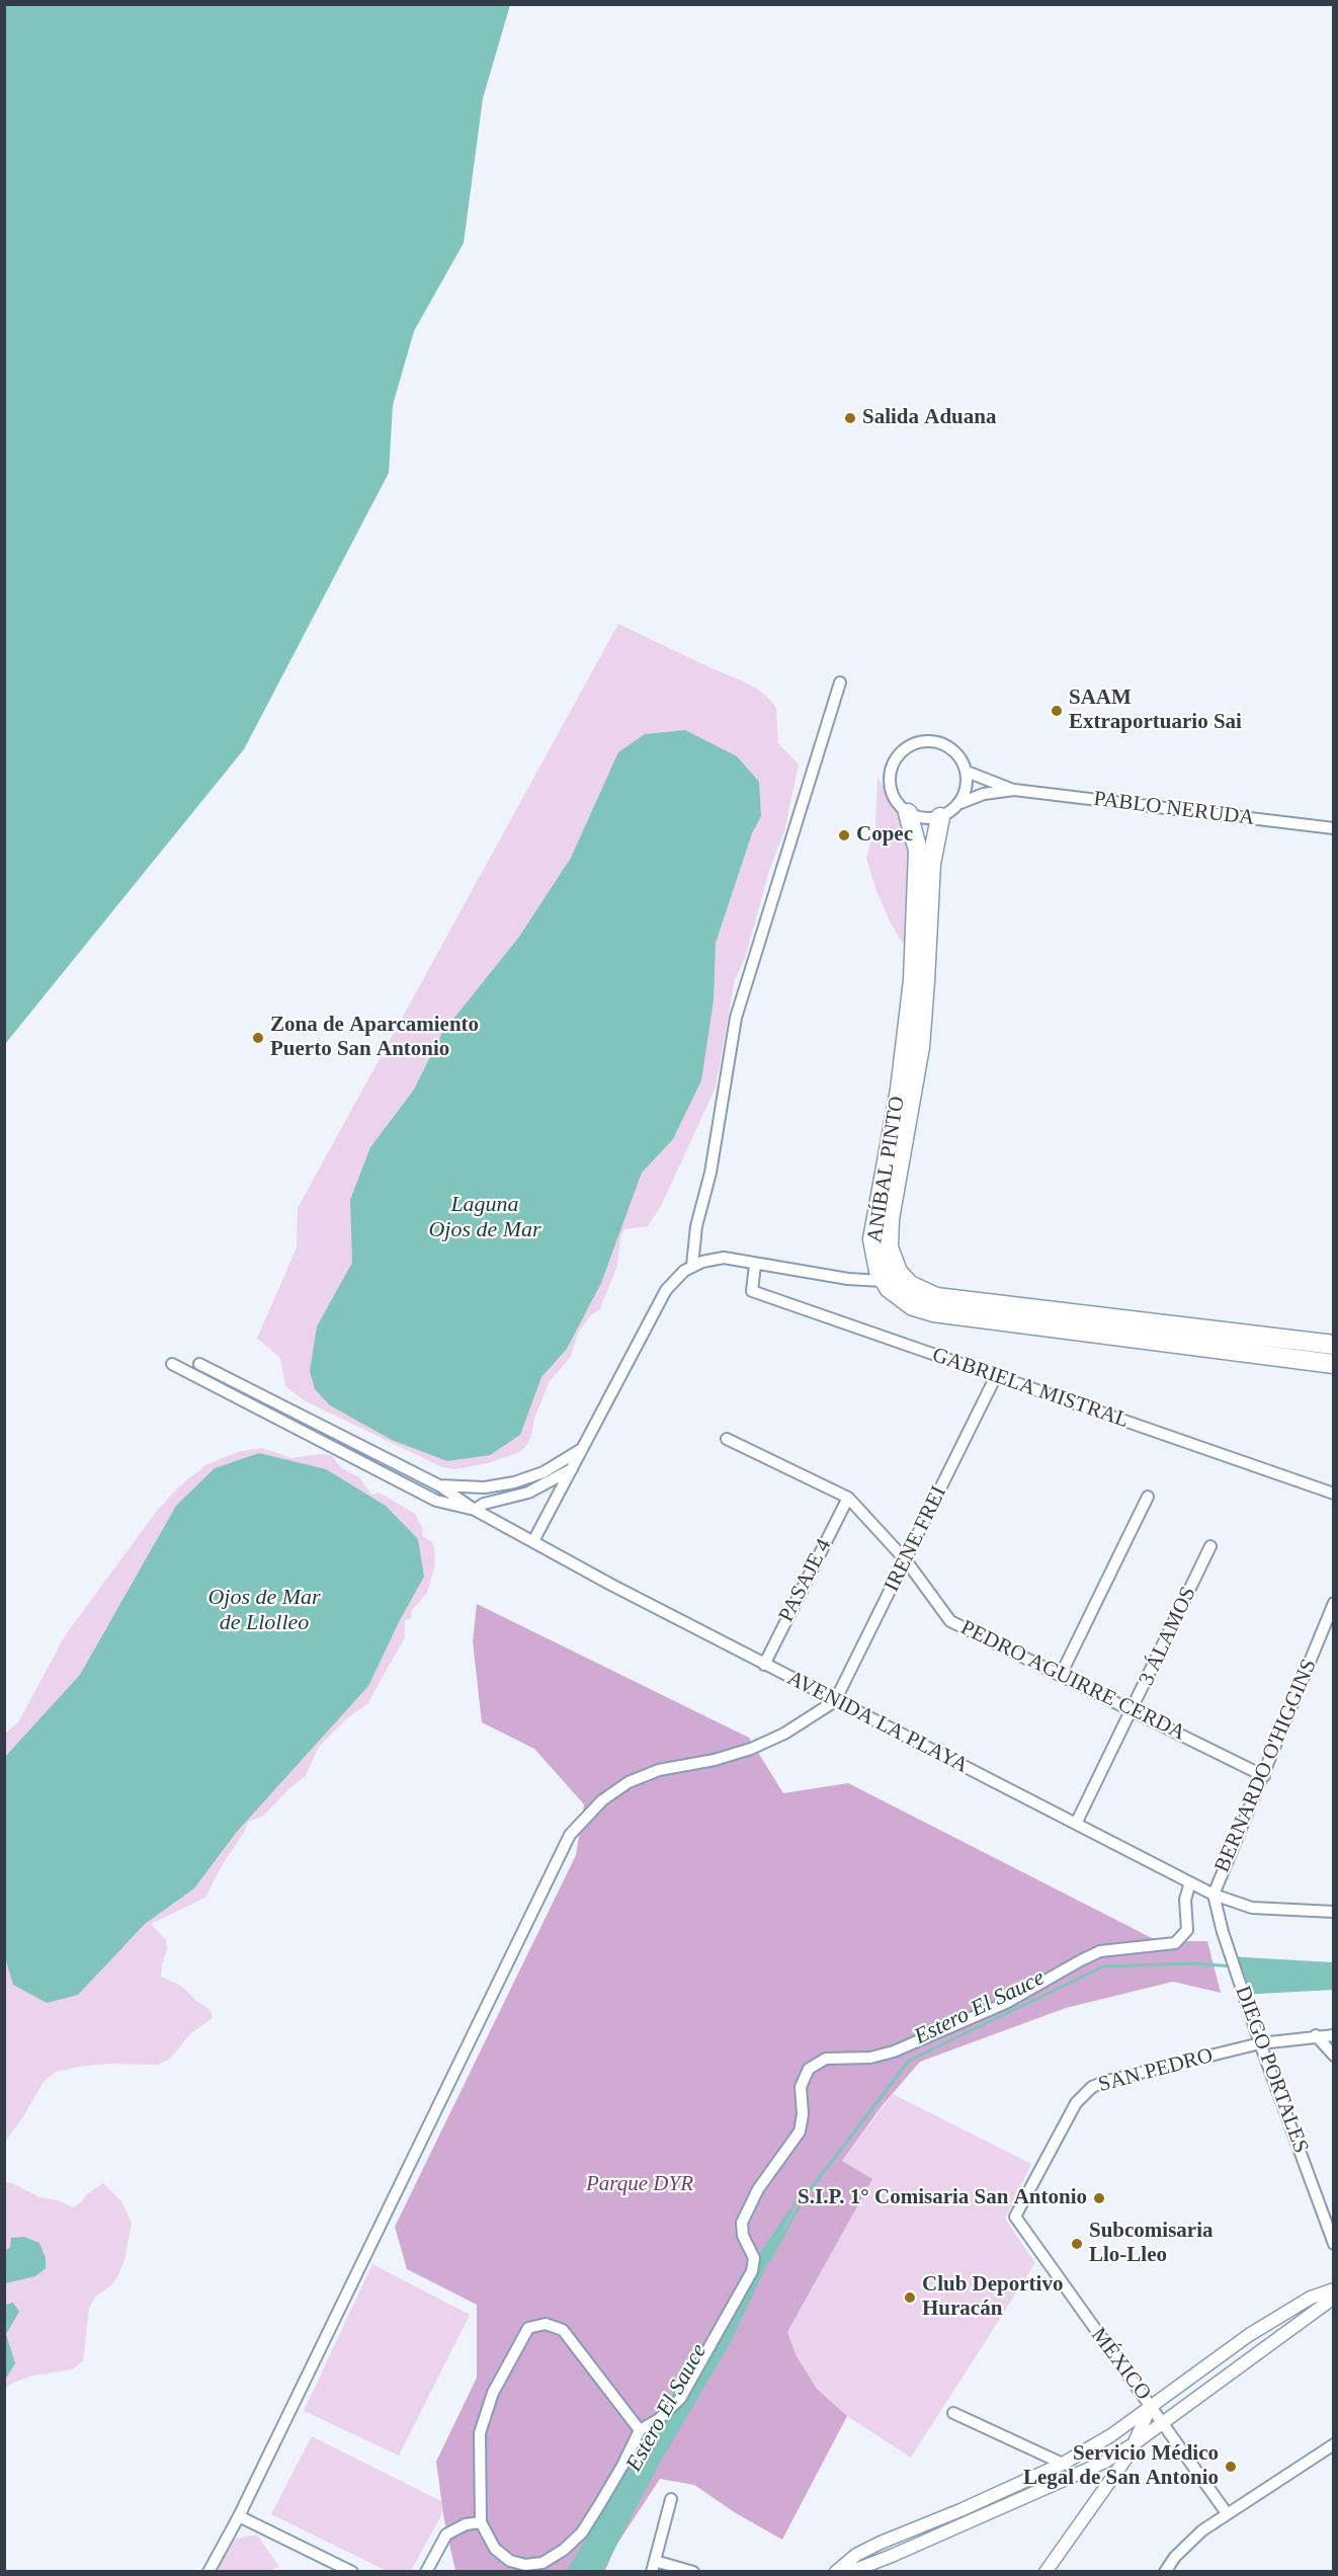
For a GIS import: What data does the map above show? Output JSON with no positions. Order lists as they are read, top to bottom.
{
  "streets": {
    "highway": ["ANÍBAL PINTO"],
    "street": [
      "PABLO NERUDA",
      "GABRIELA MISTRAL",
      "IRENE FREI",
      "PASAJE 4",
      "3 ÁLAMOS",
      "PEDRO AGUIRRE CERDA",
      "AVENIDA LA PLAYA",
      "BERNARDO O'HIGGINS",
      "DIEGO PORTALES",
      "SAN PEDRO",
      "MÉXICO"
    ]
  },
  "crossings": [
    ["PABLO NERUDA", "ANÍBAL PINTO"],
    ["GABRIELA MISTRAL", "IRENE FREI"],
    ["IRENE FREI", "PEDRO AGUIRRE CERDA"],
    ["IRENE FREI", "AVENIDA LA PLAYA"],
    ["PASAJE 4", "PEDRO AGUIRRE CERDA"],
    ["PASAJE 4", "AVENIDA LA PLAYA"],
    ["3 ÁLAMOS", "PEDRO AGUIRRE CERDA"],
    ["3 ÁLAMOS", "AVENIDA LA PLAYA"],
    ["PEDRO AGUIRRE CERDA", "BERNARDO O'HIGGINS"],
    ["AVENIDA LA PLAYA", "BERNARDO O'HIGGINS"],
    ["AVENIDA LA PLAYA", "DIEGO PORTALES"],
    ["BERNARDO O'HIGGINS", "DIEGO PORTALES"],
    ["DIEGO PORTALES", "SAN PEDRO"],
    ["SAN PEDRO", "MÉXICO"]
  ],
  "water": ["Laguna Ojos de Mar", "Ojos de Mar de Llolleo", "Estero El Sauce"],
  "parks": ["Parque DYR"],
  "places": [
    "Salida Aduana",
    "SAAM Extraportuario Sai",
    "Copec",
    "Zona de Aparcamiento Puerto San Antonio",
    "S.I.P. 1° Comisaria San Antonio",
    "Subcomisaria Llo-Lleo",
    "Club Deportivo Huracán",
    "Servicio Médico Legal de San Antonio"
  ]
}
